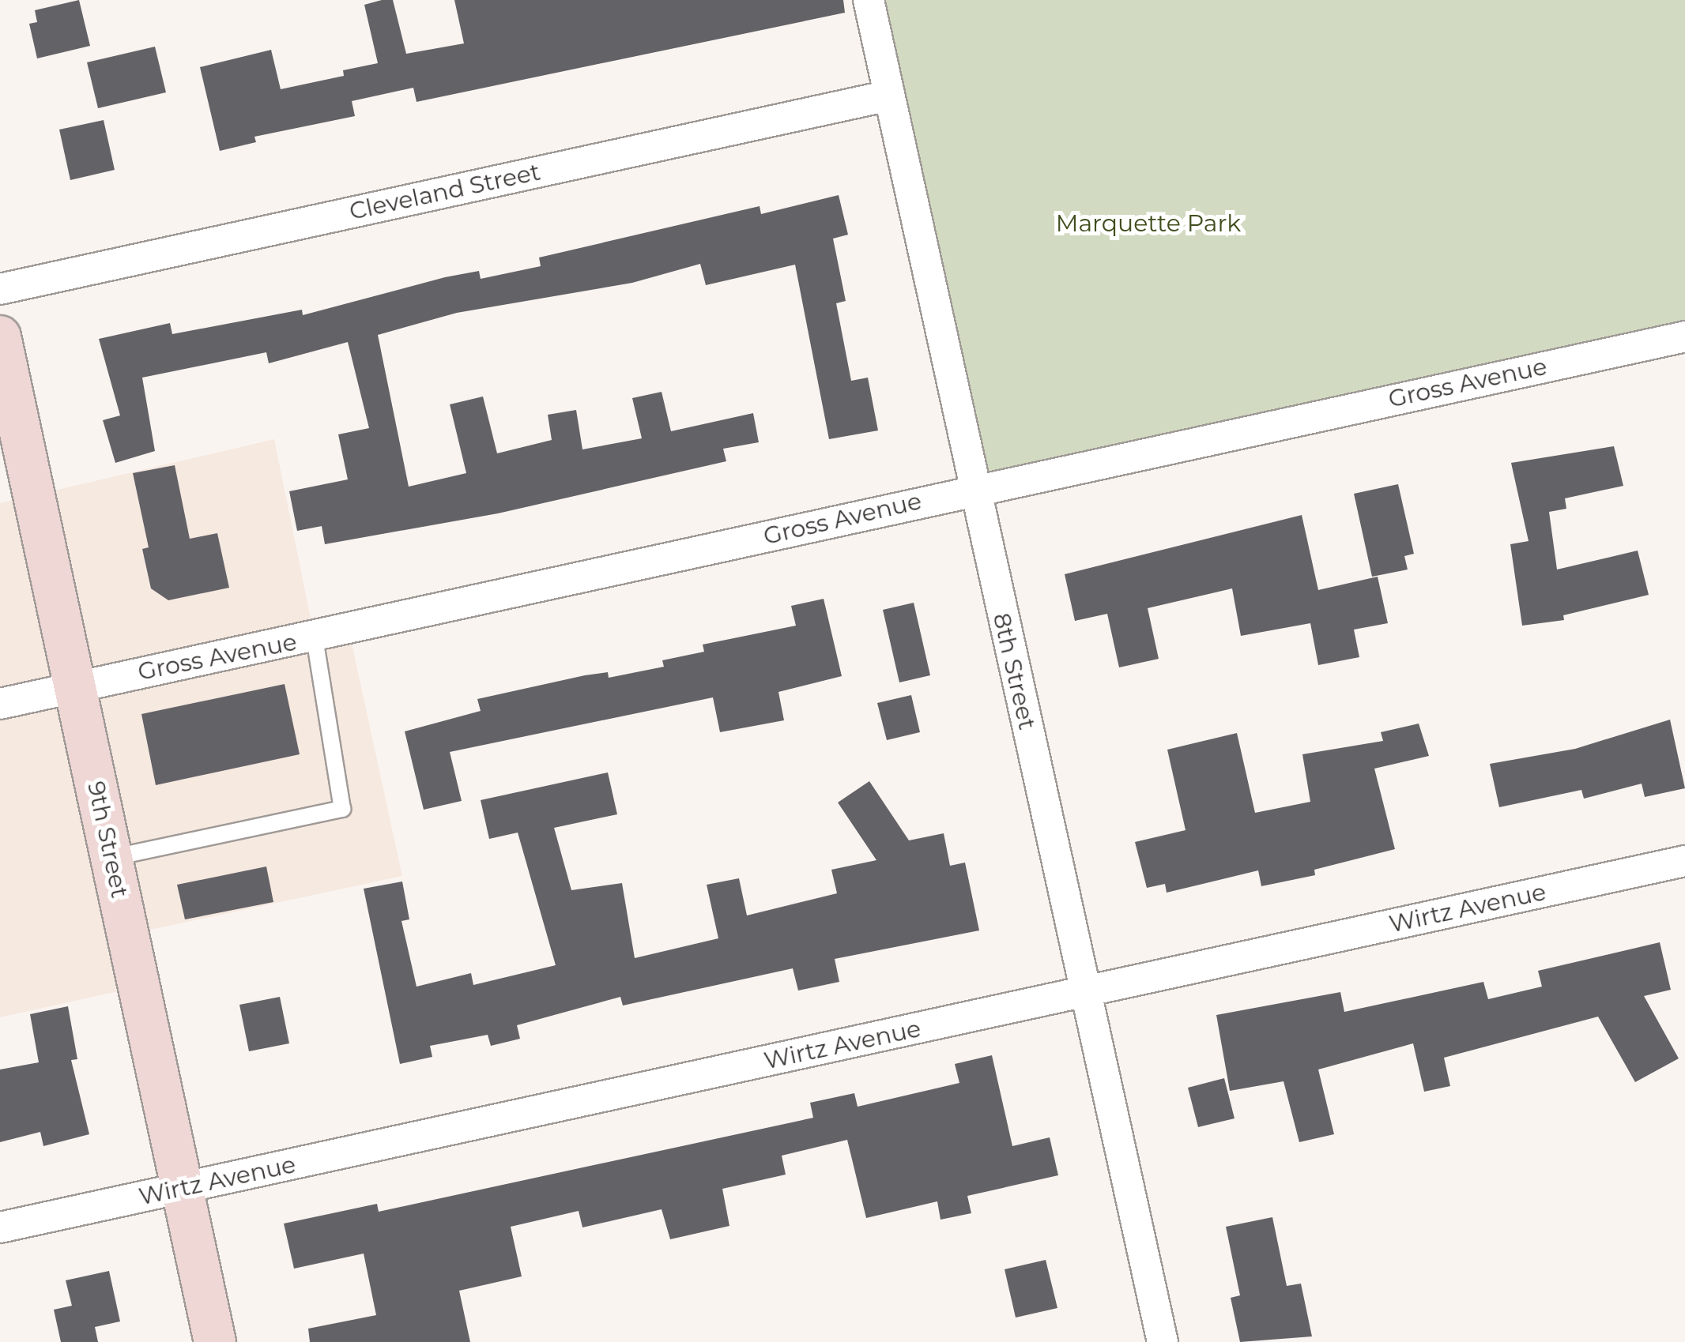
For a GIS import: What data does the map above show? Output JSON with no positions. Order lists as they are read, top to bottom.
{
  "streets": {
    "street": [
      "Cleveland Street",
      "Gross Avenue",
      "8th Street",
      "9th Street",
      "Wirtz Avenue"
    ]
  },
  "crossings": [
    ["Cleveland Street", "8th Street"],
    ["Gross Avenue", "8th Street"],
    ["Gross Avenue", "9th Street"],
    ["8th Street", "Wirtz Avenue"],
    ["9th Street", "Wirtz Avenue"]
  ],
  "parks": ["Marquette Park"]
}
